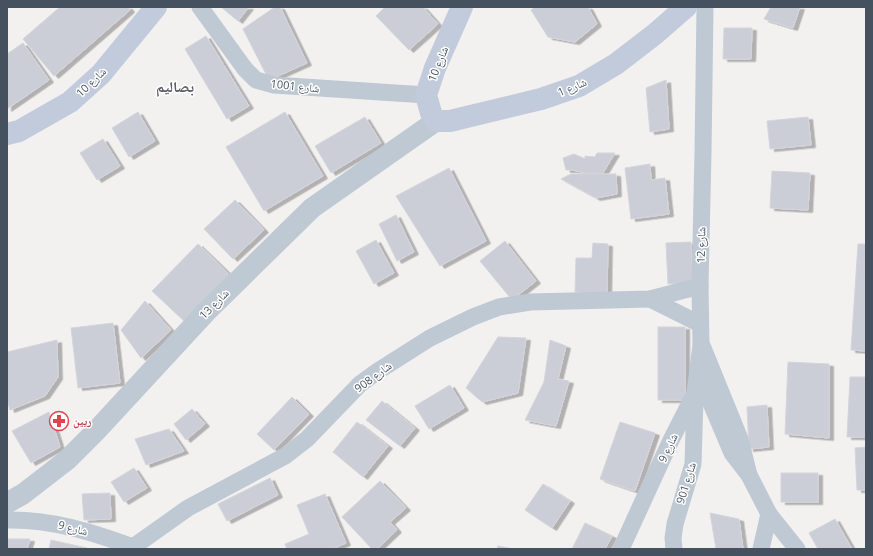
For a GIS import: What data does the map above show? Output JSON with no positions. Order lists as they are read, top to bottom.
{
  "streets": {
    "main road": ["شارع 10", "شارع 1"],
    "street": [
      "شارع 1001",
      "شارع 12",
      "شارع 13",
      "شارع 908",
      "شارع 9",
      "شارع 901"
    ]
  },
  "crossings": [
    ["شارع 10", "شارع 1001"],
    ["شارع 10", "شارع 1"],
    ["شارع 10", "شارع 13"],
    ["شارع 1", "شارع 13"],
    ["شارع 12", "شارع 908"],
    ["شارع 12", "شارع 9"],
    ["شارع 908", "شارع 9"],
    ["شارع 9", "شارع 901"]
  ],
  "districts": ["بصاليم"],
  "places": {
    "pharmacy": ["ريين"]
  }
}
